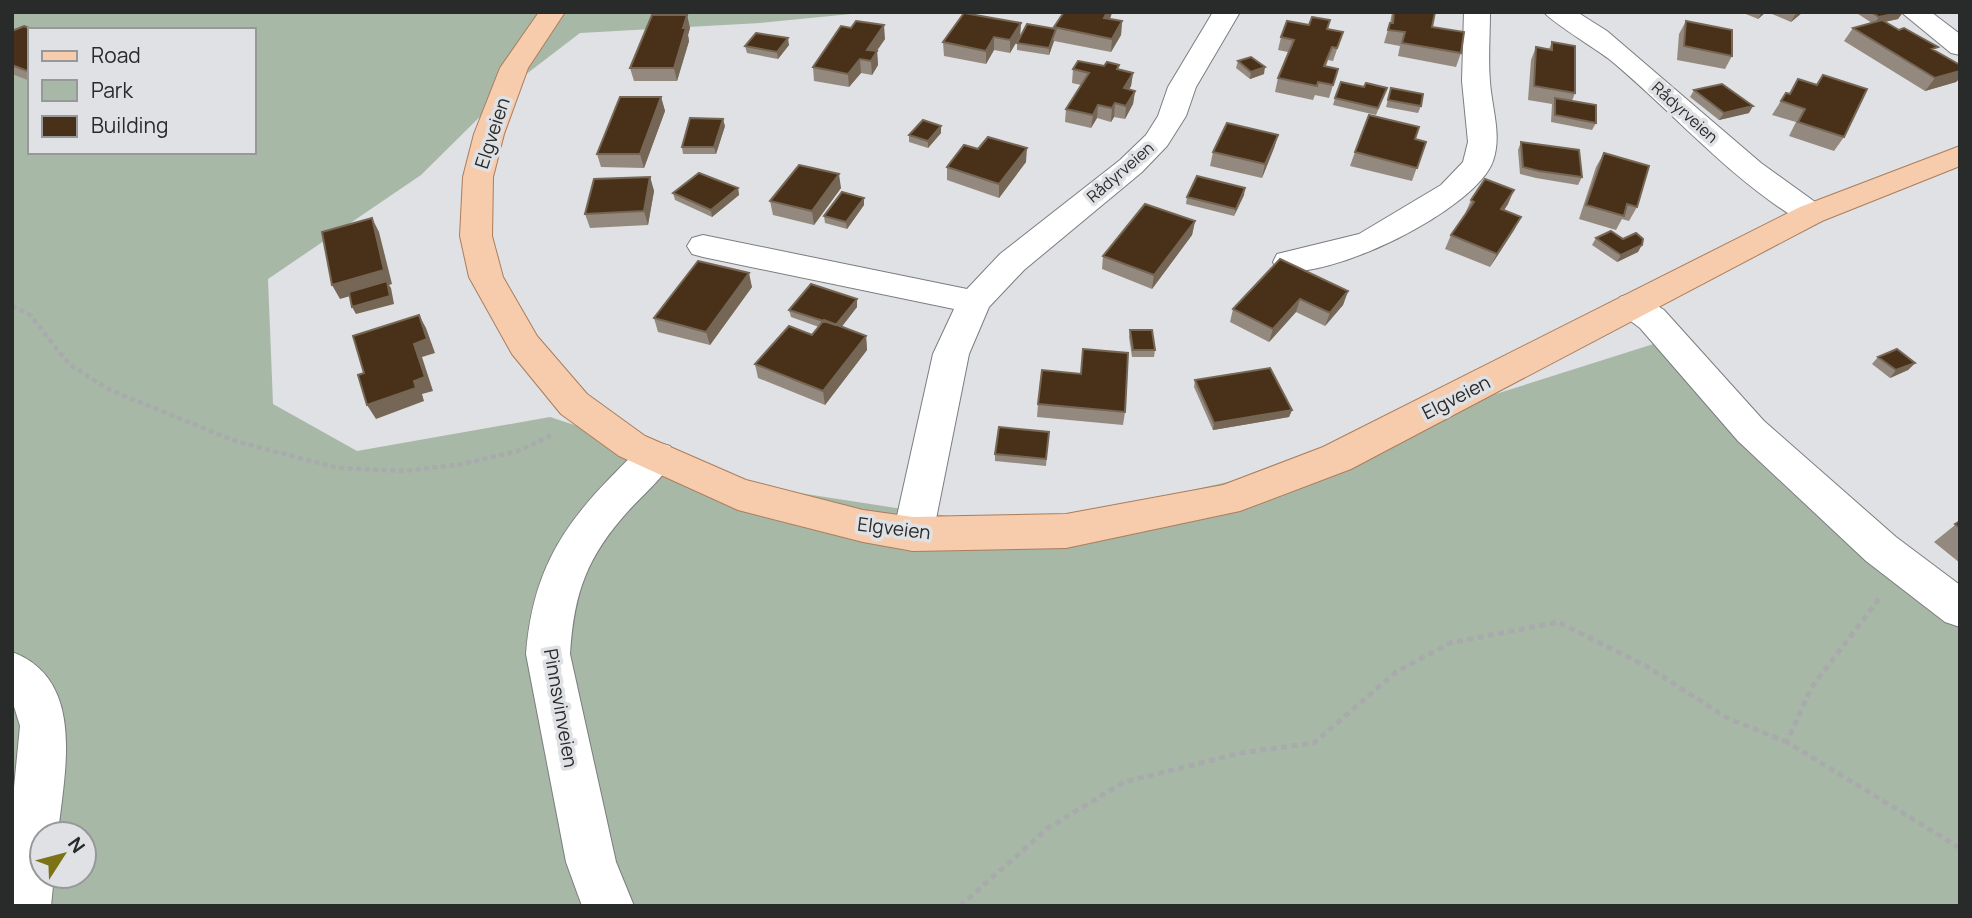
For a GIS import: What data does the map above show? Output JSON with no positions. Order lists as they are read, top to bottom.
{
  "streets": {
    "main road": ["Elgveien"],
    "street": ["Rådyrveien", "Pinnsvinveien"]
  },
  "crossings": [
    ["Rådyrveien", "Elgveien"],
    ["Elgveien", "Pinnsvinveien"]
  ],
  "legend": ["Road", "Park", "Building"],
  "north": "top right"
}
